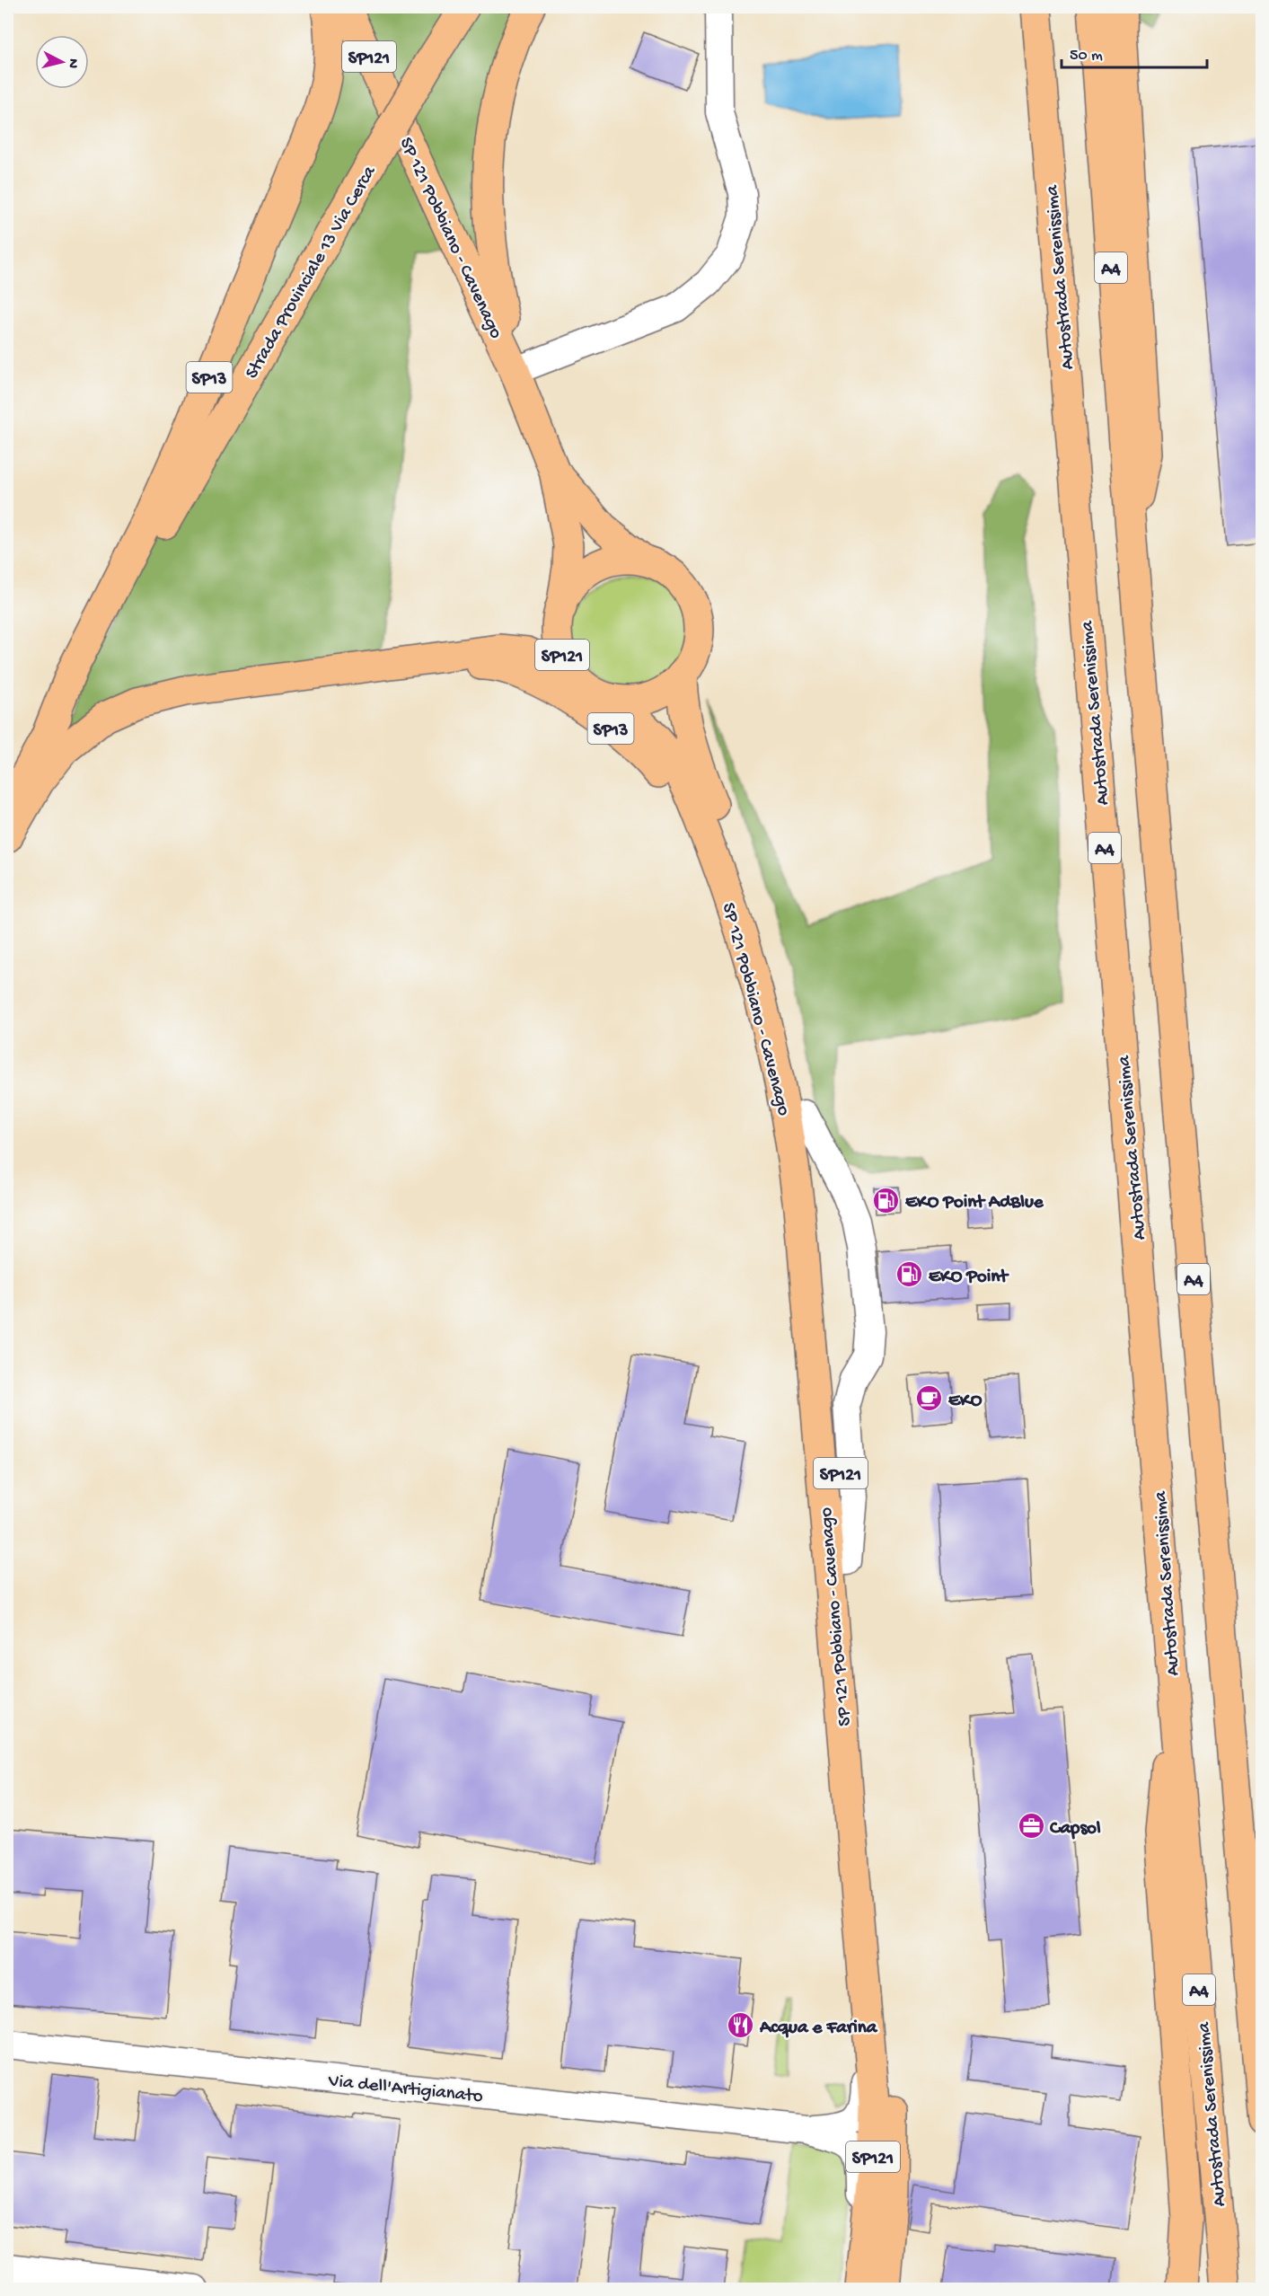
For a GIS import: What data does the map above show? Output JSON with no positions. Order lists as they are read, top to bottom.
{
  "streets": {
    "main road": [
      "SP121",
      "SP 121 Pobbiano - Cavenago",
      "A4",
      "Strada Provinciale 13 Via Cerca",
      "Autostrada Serenissima",
      "SP13"
    ],
    "street": ["Via dell'Artigianato"]
  },
  "crossings": [
    ["SP 121 Pobbiano - Cavenago", "SP13"],
    ["SP 121 Pobbiano - Cavenago", "Via dell'Artigianato"],
    ["Strada Provinciale 13 Via Cerca", "SP13"]
  ],
  "places": {
    "fuel station": ["EKO Point AdBlue", "EKO Point"],
    "cafe": ["EKO"],
    "office": ["Capsol"],
    "restaurant": ["Acqua e Farina"]
  },
  "scale_bar": "50 m",
  "north": "right"
}
